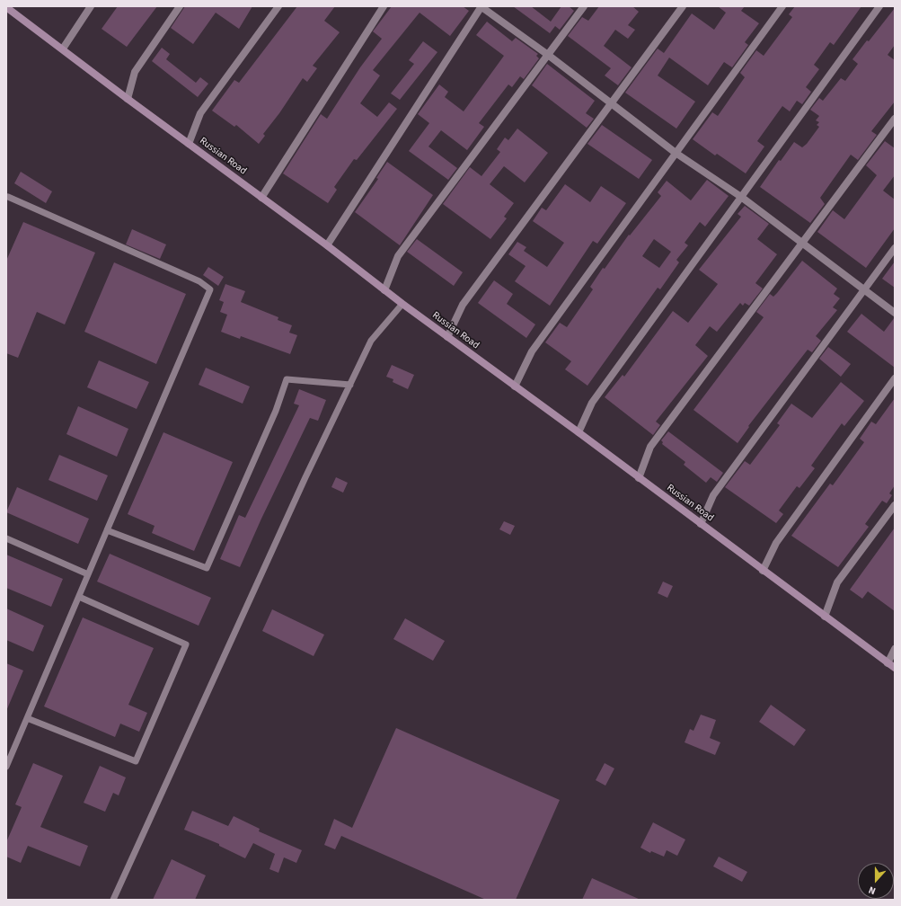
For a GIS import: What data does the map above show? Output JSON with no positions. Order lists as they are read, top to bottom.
{
  "streets": {
    "main road": ["Russian Road"]
  },
  "north": "bottom"
}
